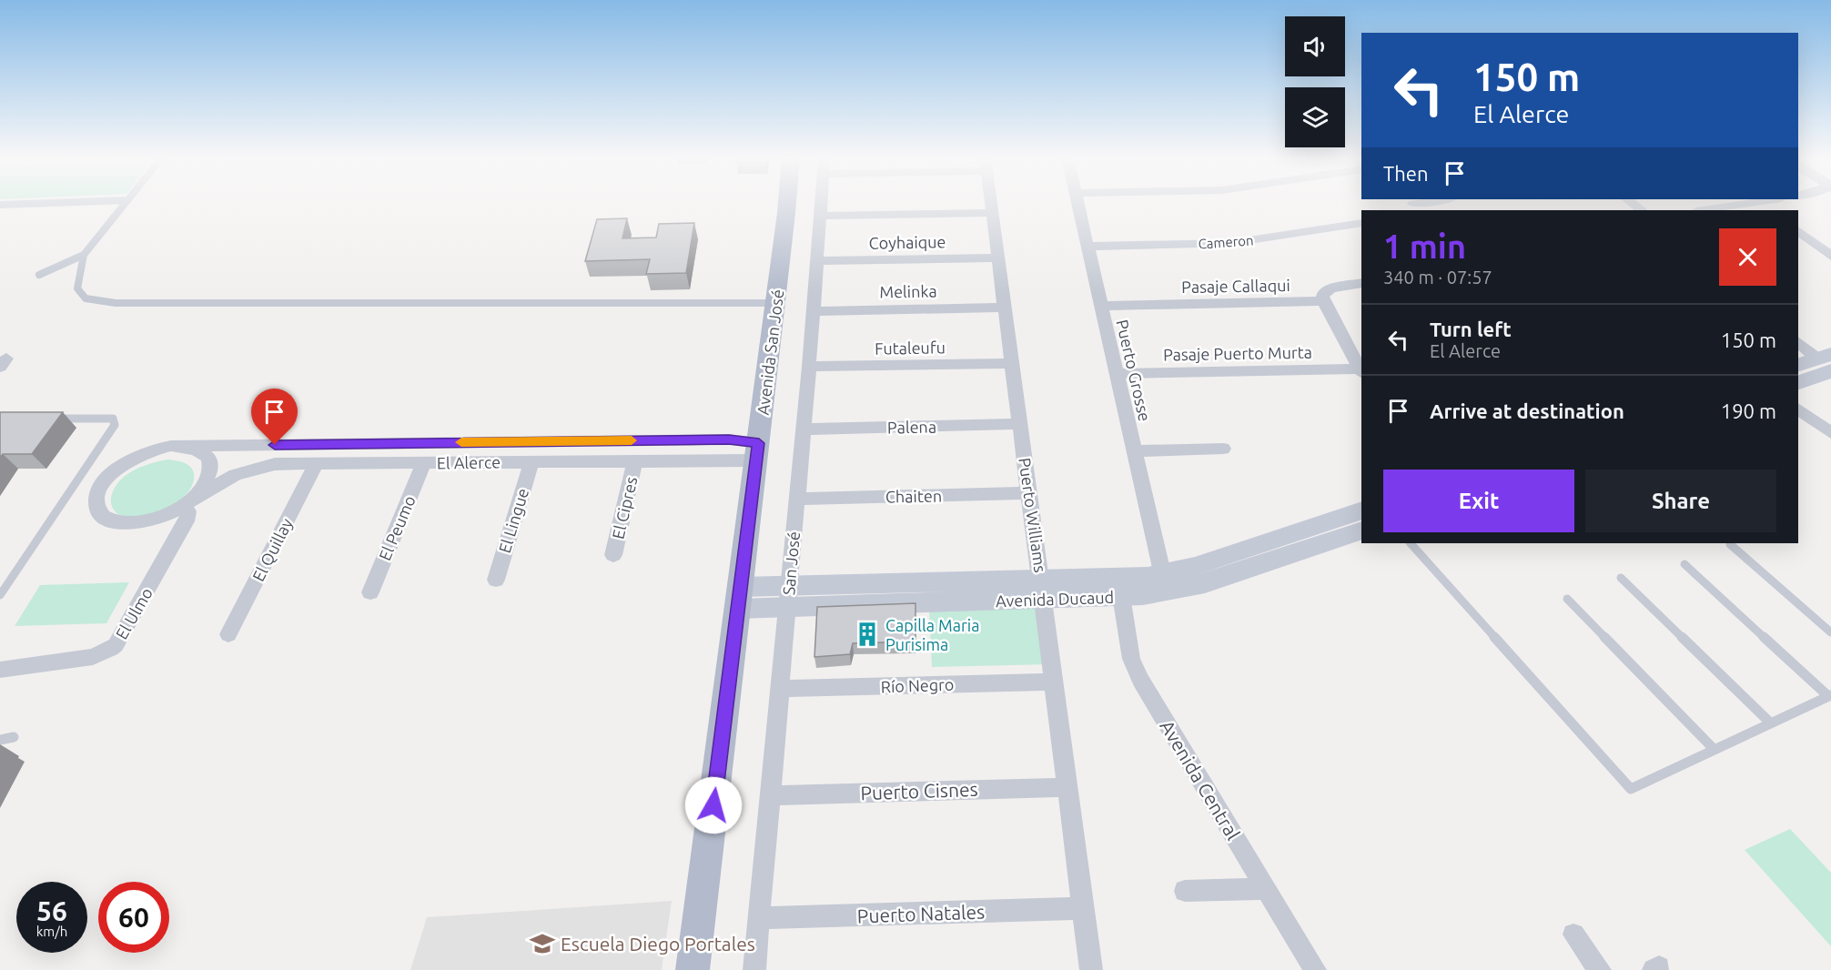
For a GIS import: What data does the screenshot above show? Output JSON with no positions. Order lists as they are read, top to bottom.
{
  "streets": {
    "main road": ["Avenida San José"],
    "street": [
      "Coyhaique",
      "Cameron",
      "Pasaje Callaqui",
      "Melinka",
      "Futaleufu",
      "Pasaje Puerto Murta",
      "Puerto Grosse",
      "Palena",
      "El Alerce",
      "Chaiten",
      "El Cipres",
      "Puerto Williams",
      "El Lingue",
      "El Peumo",
      "El Quillay",
      "San José",
      "Avenida Ducaud",
      "El Ulmo",
      "Río Negro",
      "Avenida Central",
      "Puerto Cisnes",
      "Puerto Natales"
    ]
  },
  "crossings": [
    ["Coyhaique", "Puerto Williams"],
    ["Coyhaique", "San José"],
    ["Cameron", "Puerto Grosse"],
    ["Pasaje Callaqui", "Puerto Grosse"],
    ["Melinka", "Puerto Williams"],
    ["Melinka", "San José"],
    ["Futaleufu", "Puerto Williams"],
    ["Futaleufu", "San José"],
    ["Avenida San José", "El Alerce"],
    ["Avenida San José", "Avenida Ducaud"],
    ["Pasaje Puerto Murta", "Puerto Grosse"],
    ["Puerto Grosse", "Avenida Ducaud"],
    ["Palena", "Puerto Williams"],
    ["Palena", "San José"],
    ["El Alerce", "El Cipres"],
    ["El Alerce", "El Lingue"],
    ["El Alerce", "El Peumo"],
    ["El Alerce", "El Quillay"],
    ["El Alerce", "El Ulmo"],
    ["Chaiten", "Puerto Williams"],
    ["Chaiten", "San José"],
    ["Puerto Williams", "Avenida Ducaud"],
    ["Puerto Williams", "Río Negro"],
    ["Puerto Williams", "Puerto Cisnes"],
    ["Puerto Williams", "Puerto Natales"],
    ["San José", "Avenida Ducaud"],
    ["San José", "Río Negro"],
    ["San José", "Puerto Cisnes"],
    ["San José", "Puerto Natales"],
    ["Avenida Ducaud", "Avenida Central"]
  ],
  "places": {
    "building": ["Capilla Maria Purisima"],
    "school or university": ["Escuela Diego Portales"]
  },
  "page": {
    "turn": ["150 m", "El Alerce"],
    "then": "Then",
    "heading": ["1 min", "340 m · 07:57"],
    "list": [
      {
        "name": "Turn left",
        "note": "El Alerce",
        "value": "150 m"
      },
      {
        "name": "Arrive at destination",
        "value": "190 m"
      }
    ],
    "buttons": ["Exit", "Share"],
    "speed": "56 km/h",
    "limit": "60"
  }
}
